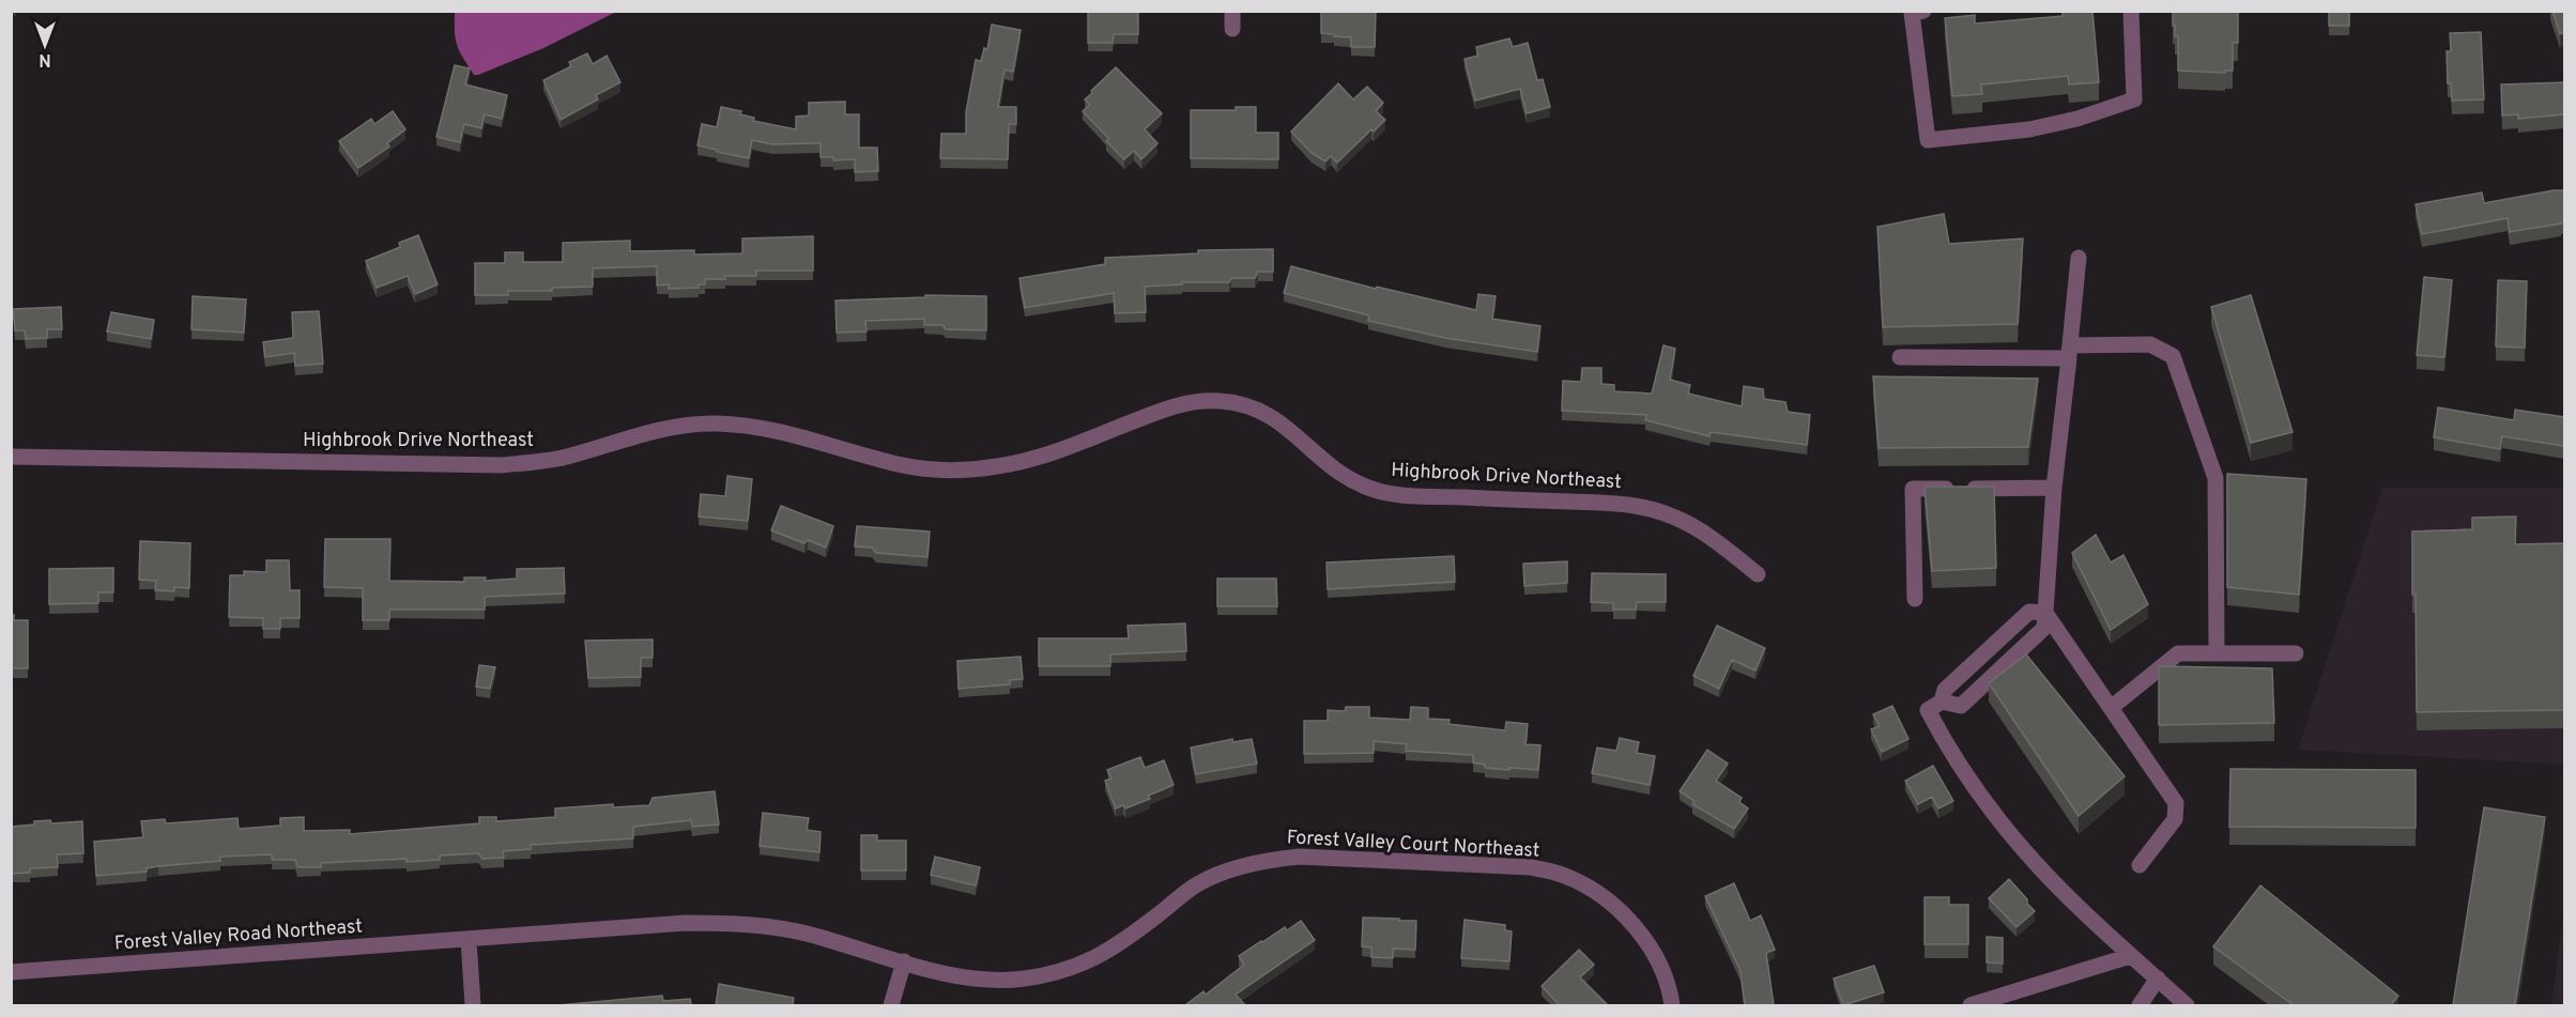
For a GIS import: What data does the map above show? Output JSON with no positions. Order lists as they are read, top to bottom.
{
  "streets": {
    "street": ["Highbrook Drive Northeast", "Forest Valley Court Northeast", "Forest Valley Road Northeast"]
  },
  "crossings": [
    ["Forest Valley Court Northeast", "Forest Valley Road Northeast"]
  ],
  "north": "bottom"
}
